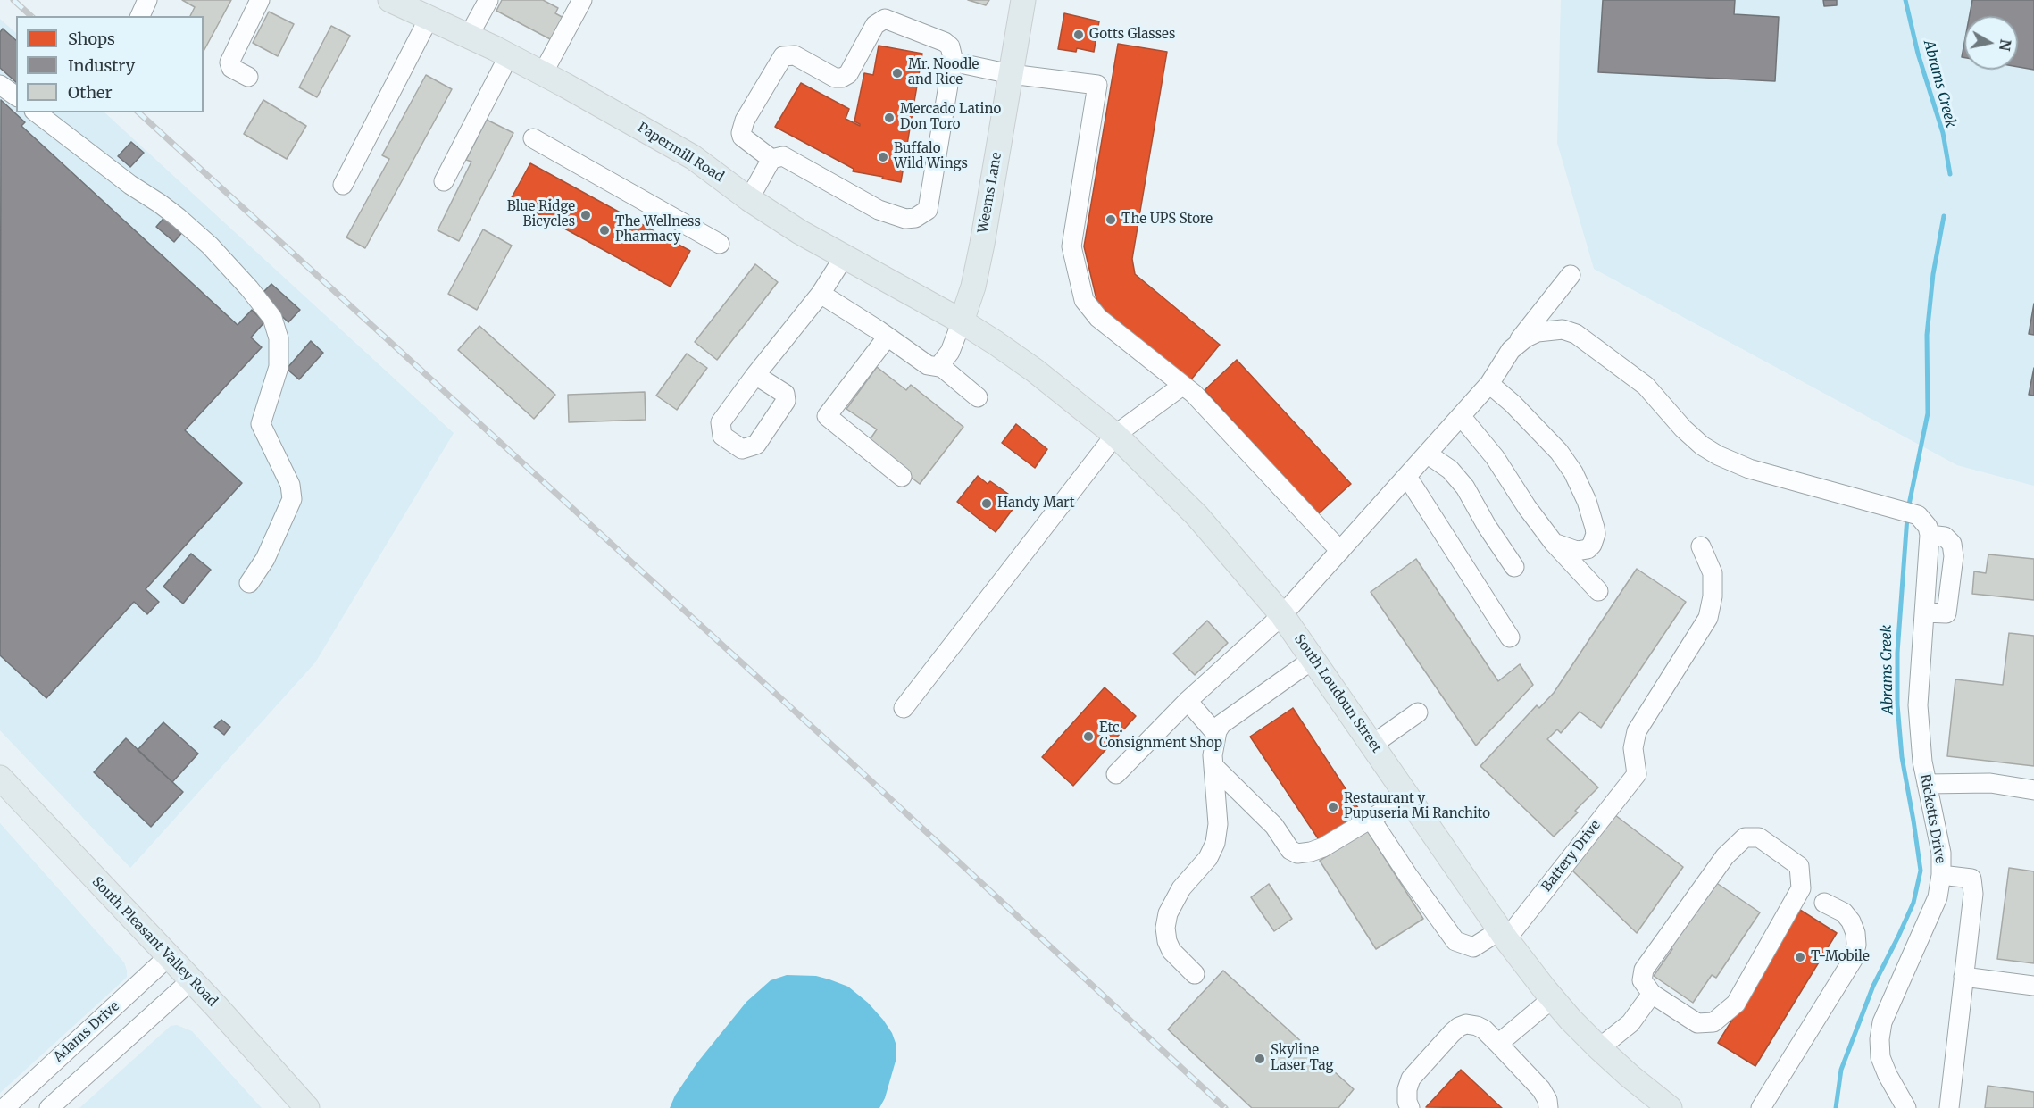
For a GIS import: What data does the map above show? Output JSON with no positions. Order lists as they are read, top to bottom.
{
  "streets": {
    "main road": [
      "Papermill Road",
      "Weems Lane",
      "South Loudoun Street",
      "South Pleasant Valley Road"
    ],
    "street": ["Ricketts Drive", "Battery Drive", "Adams Drive"]
  },
  "crossings": [
    ["Papermill Road", "Weems Lane"],
    ["Papermill Road", "South Loudoun Street"],
    ["Weems Lane", "South Loudoun Street"],
    ["South Loudoun Street", "Battery Drive"],
    ["South Pleasant Valley Road", "Adams Drive"]
  ],
  "water": ["Abrams Creek"],
  "places": [
    "Gotts Glasses",
    "Mr. Noodle and Rice",
    "Mercado Latino Don Toro",
    "Buffalo Wild Wings",
    "Blue Ridge Bicycles",
    "The UPS Store",
    "The Wellness Pharmacy",
    "Handy Mart",
    "Etc. Consignment Shop",
    "Restaurant y Pupuseria Mi Ranchito",
    "T-Mobile",
    "Skyline Laser Tag"
  ],
  "legend": ["Shops", "Industry", "Other"],
  "north": "right"
}
